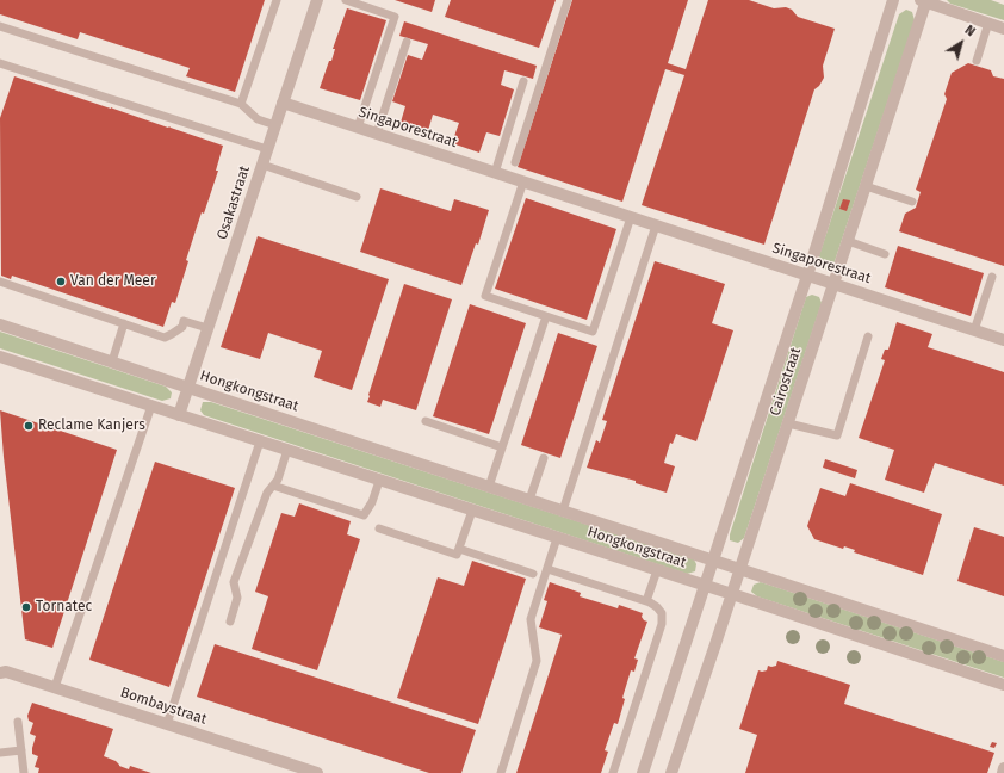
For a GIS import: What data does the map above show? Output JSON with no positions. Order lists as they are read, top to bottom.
{
  "streets": {
    "street": [
      "Singaporestraat",
      "Osakastraat",
      "Cairostraat",
      "Hongkongstraat",
      "Bombaystraat"
    ]
  },
  "crossings": [
    ["Singaporestraat", "Osakastraat"],
    ["Singaporestraat", "Cairostraat"],
    ["Osakastraat", "Hongkongstraat"],
    ["Cairostraat", "Hongkongstraat"]
  ],
  "places": ["Van der Meer", "Reclame Kanjers", "Tornatec"],
  "north": "top right"
}
